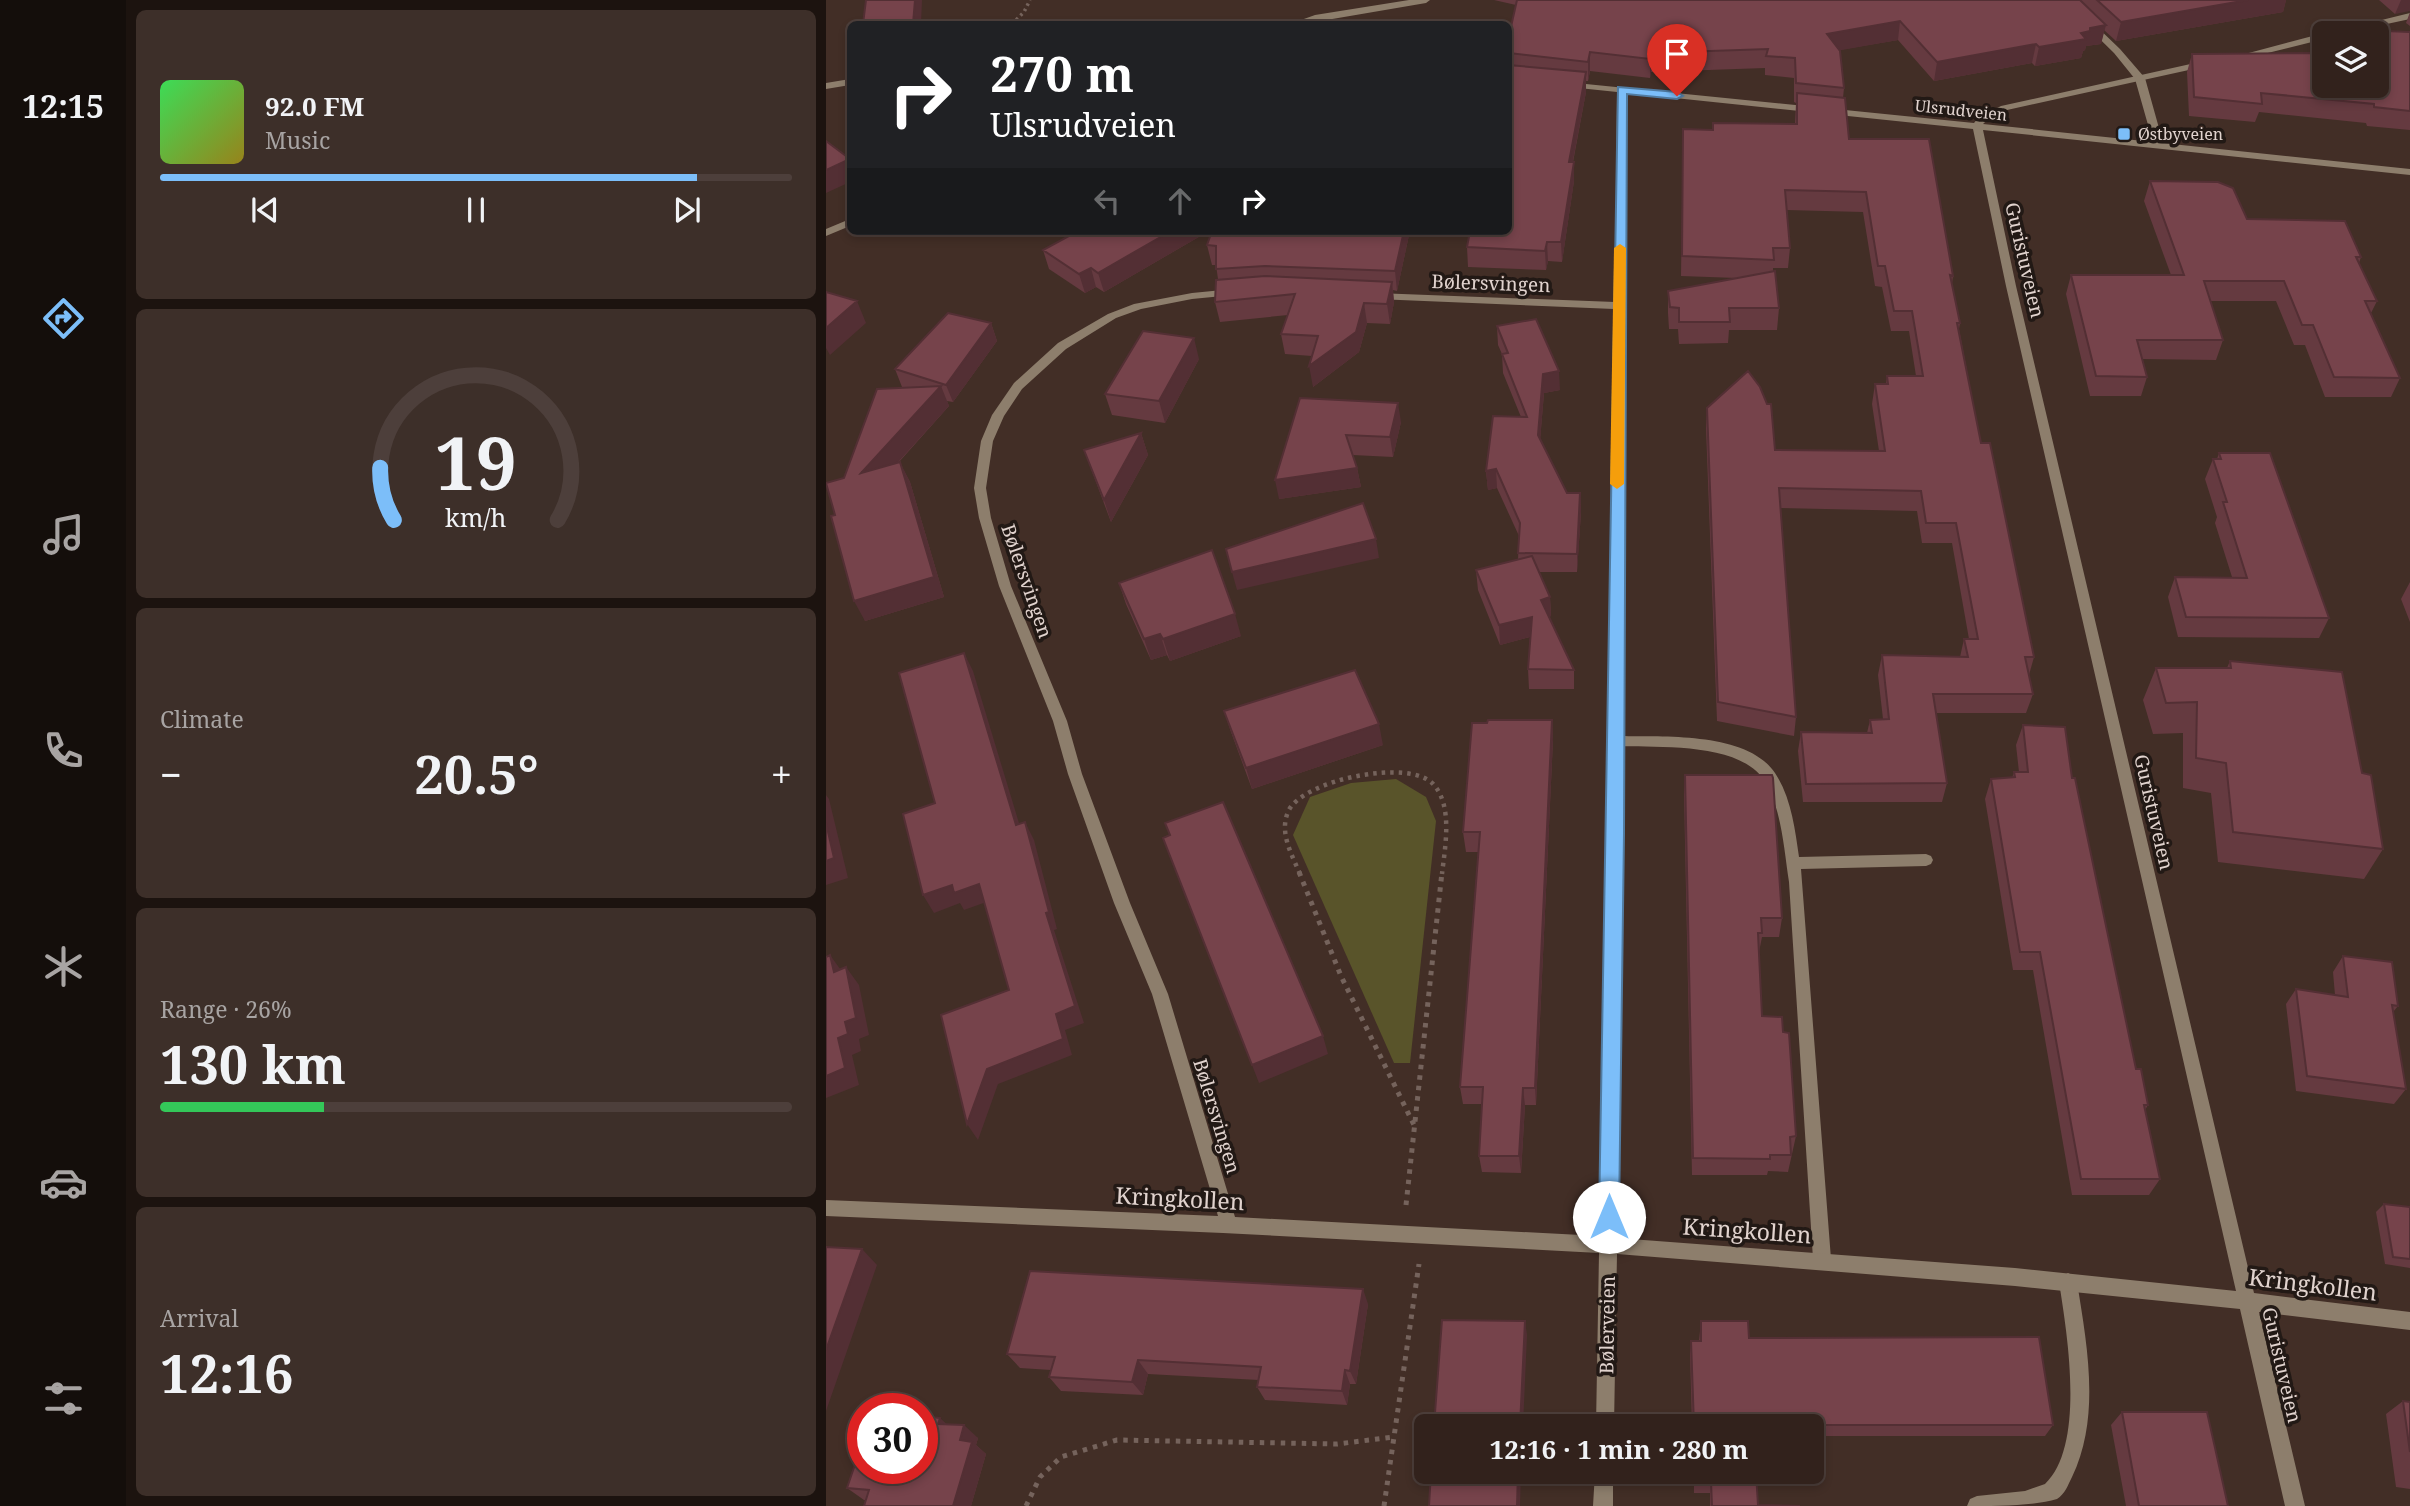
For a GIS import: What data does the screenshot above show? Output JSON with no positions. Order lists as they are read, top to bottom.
{
  "streets": {
    "street": [
      "Ulsrudveien",
      "Guristuveien",
      "Bølersvingen",
      "Kringkollen",
      "Bølerveien"
    ]
  },
  "crossings": [
    ["Ulsrudveien", "Guristuveien"],
    ["Ulsrudveien", "Bølerveien"],
    ["Guristuveien", "Kringkollen"],
    ["Bølersvingen", "Kringkollen"],
    ["Bølersvingen", "Bølerveien"],
    ["Kringkollen", "Bølerveien"]
  ],
  "places": {
    "transit": ["Østbyveien"]
  },
  "page": {
    "tabs": "12:15",
    "turn": ["270 m", "Ulsrudveien"],
    "song": ["92.0 FM", "Music"],
    "tile": [
      "Climate",
      ["Range · 26%", "130 km"],
      ["Arrival", "12:16"]
    ],
    "heat": ["−", "20.5°", "+"],
    "limit": "30",
    "trip": "12:16 · 1 min · 280 m",
    "gauge": ["19", "km/h"]
  }
}
